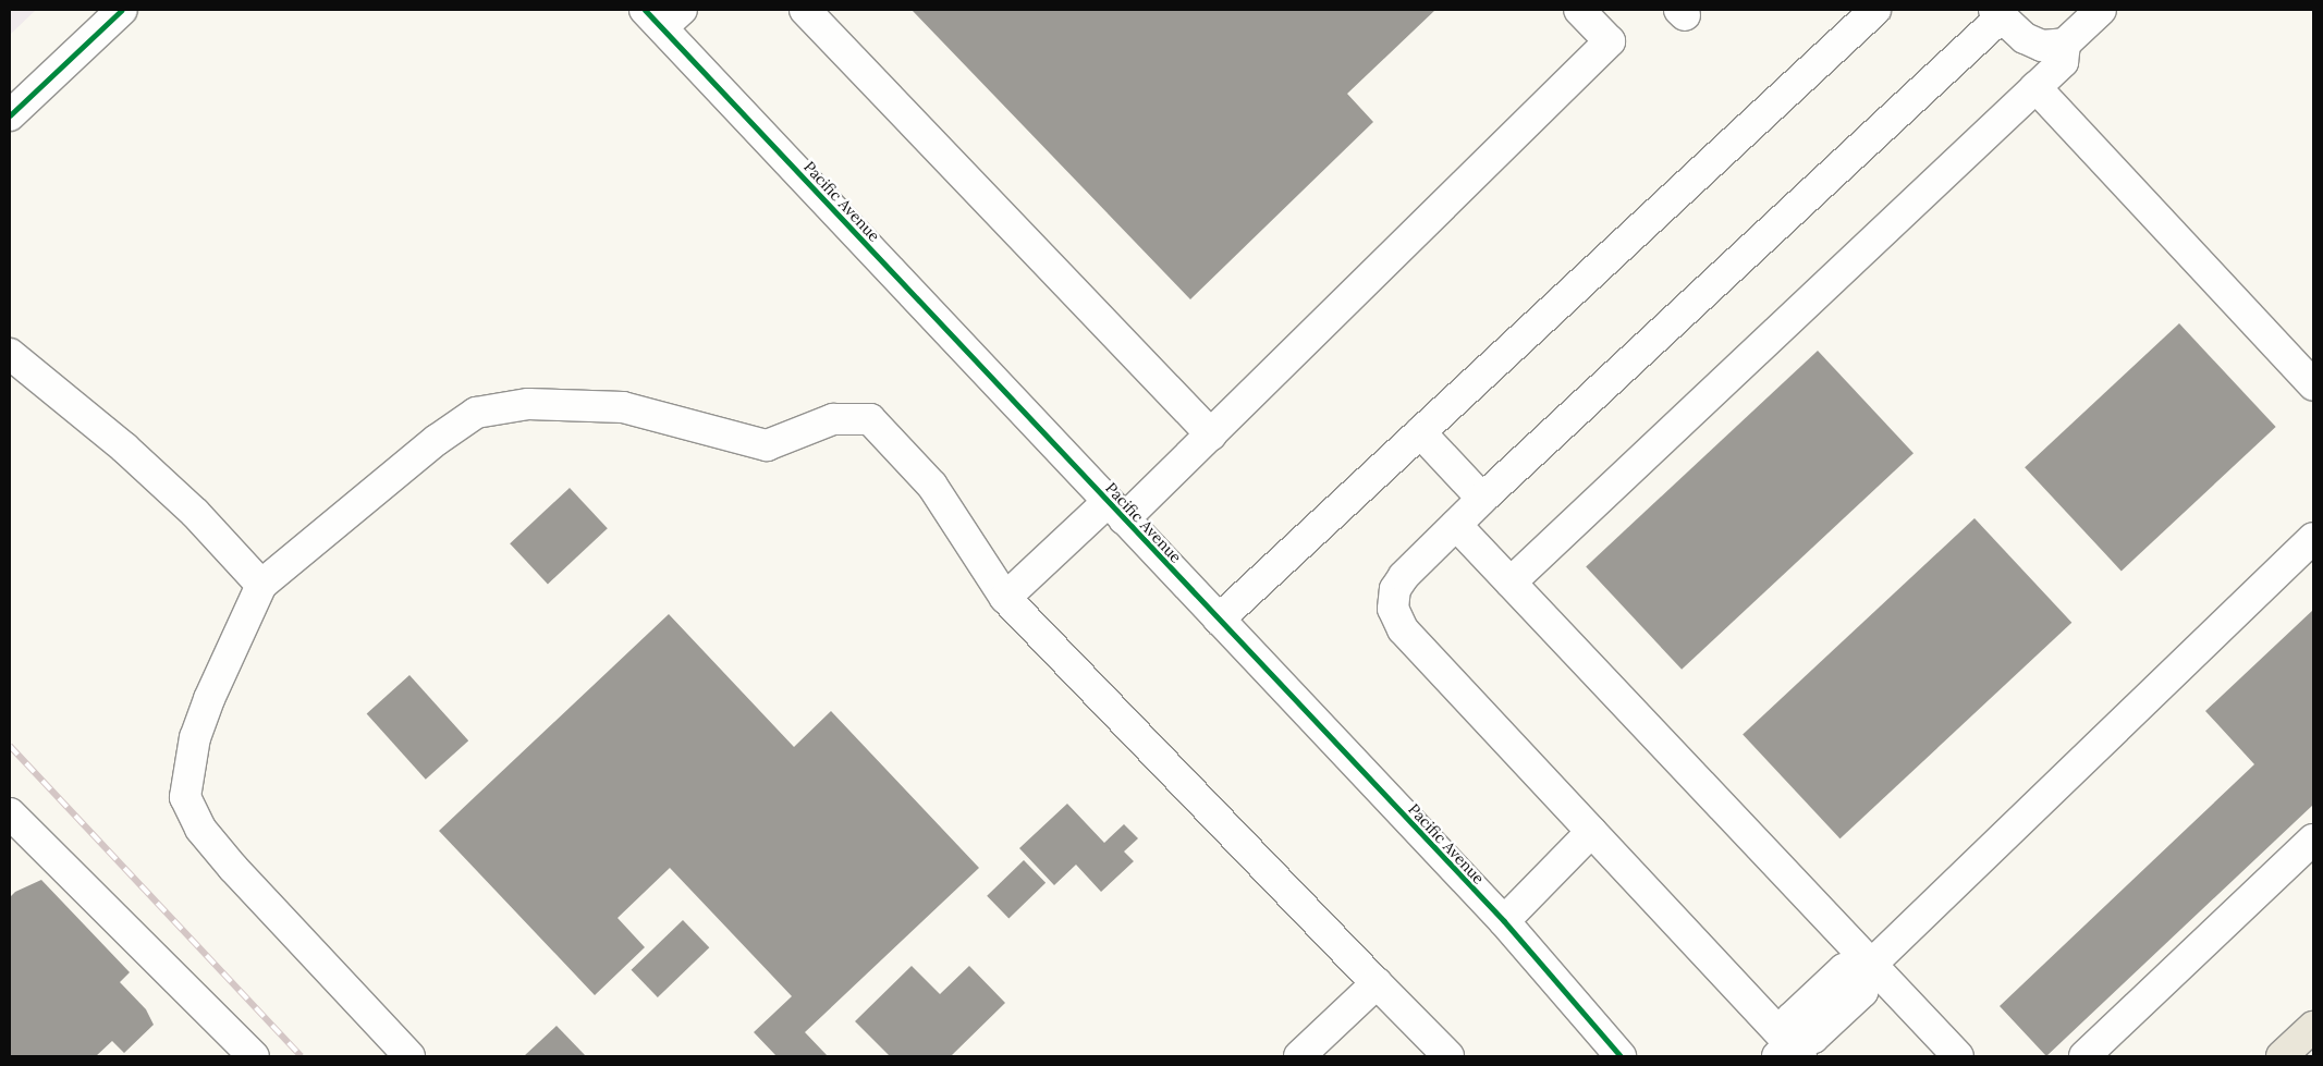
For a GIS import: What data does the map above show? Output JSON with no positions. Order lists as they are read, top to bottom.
{
  "streets": {
    "street": ["Pacific Avenue"]
  }
}
